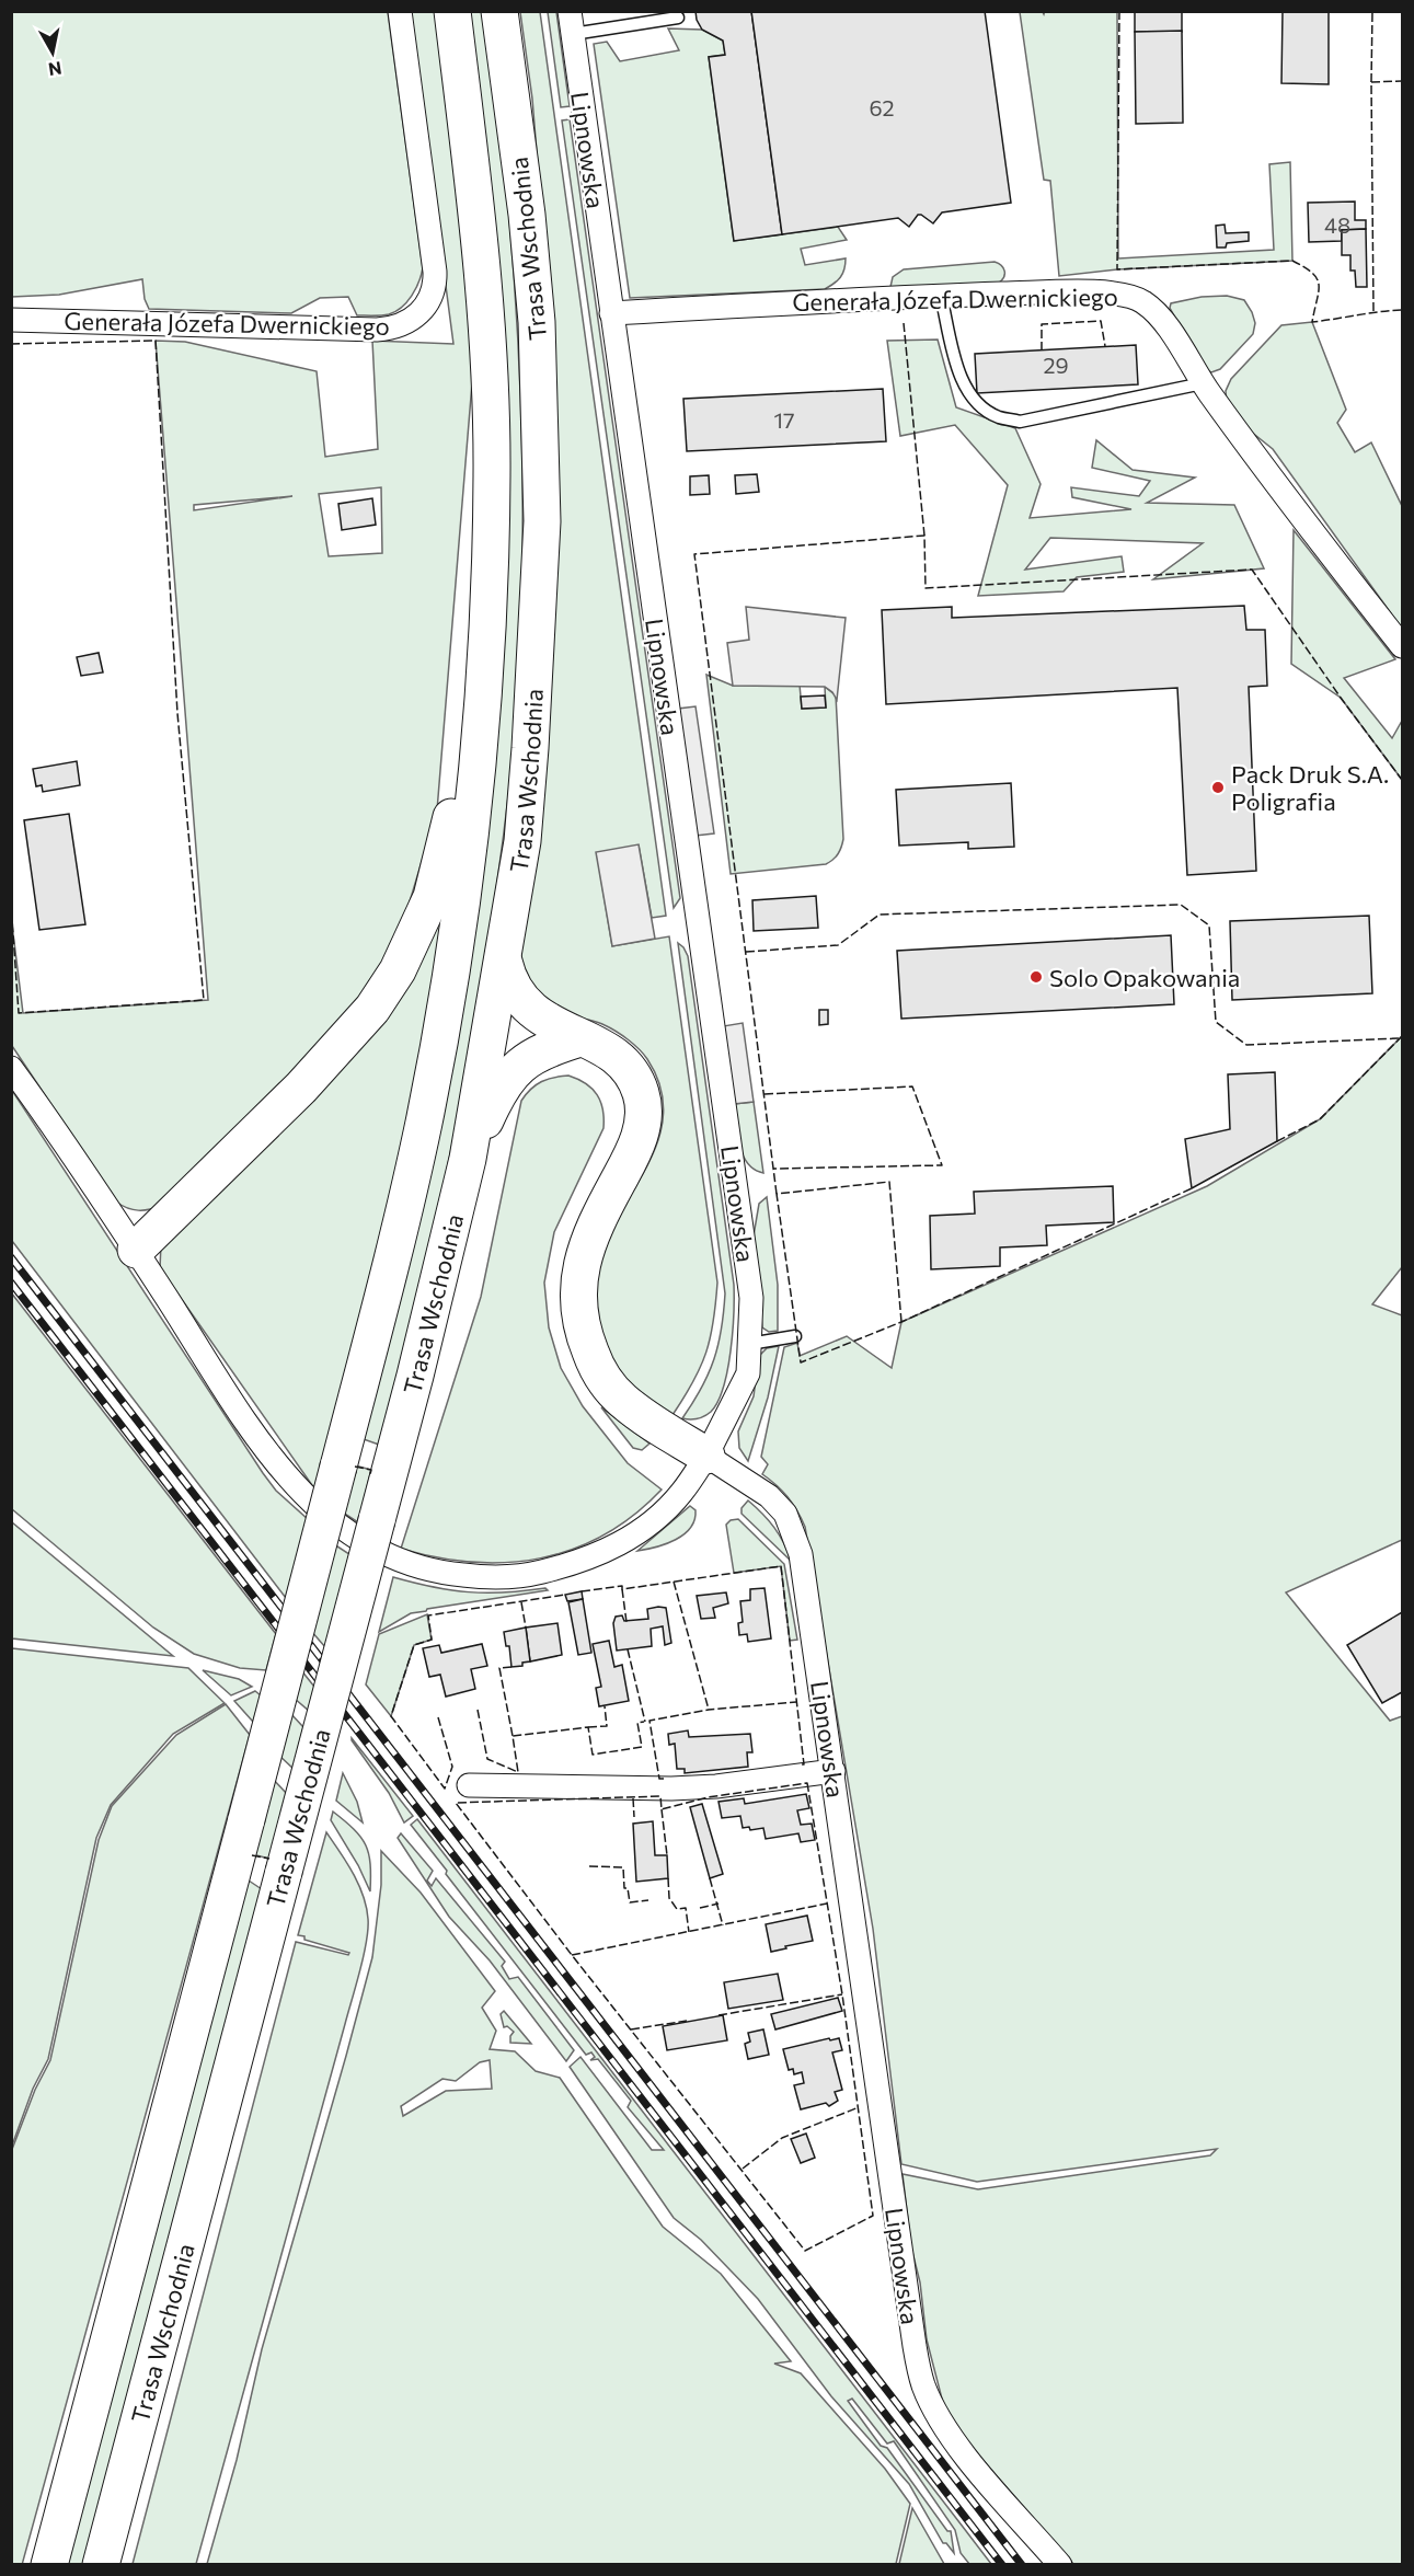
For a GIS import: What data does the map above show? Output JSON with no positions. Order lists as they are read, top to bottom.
{
  "streets": {
    "main road": ["Trasa Wschodnia"],
    "street": ["Lipnowska", "Generała Józefa Dwernickiego"]
  },
  "crossings": [
    ["Lipnowska", "Generała Józefa Dwernickiego"]
  ],
  "places": ["Pack Druk S.A. Poligrafia", "Solo Opakowania"],
  "house_numbers": [
    "62",
    "48",
    "29",
    "17"
  ],
  "north": "bottom"
}
